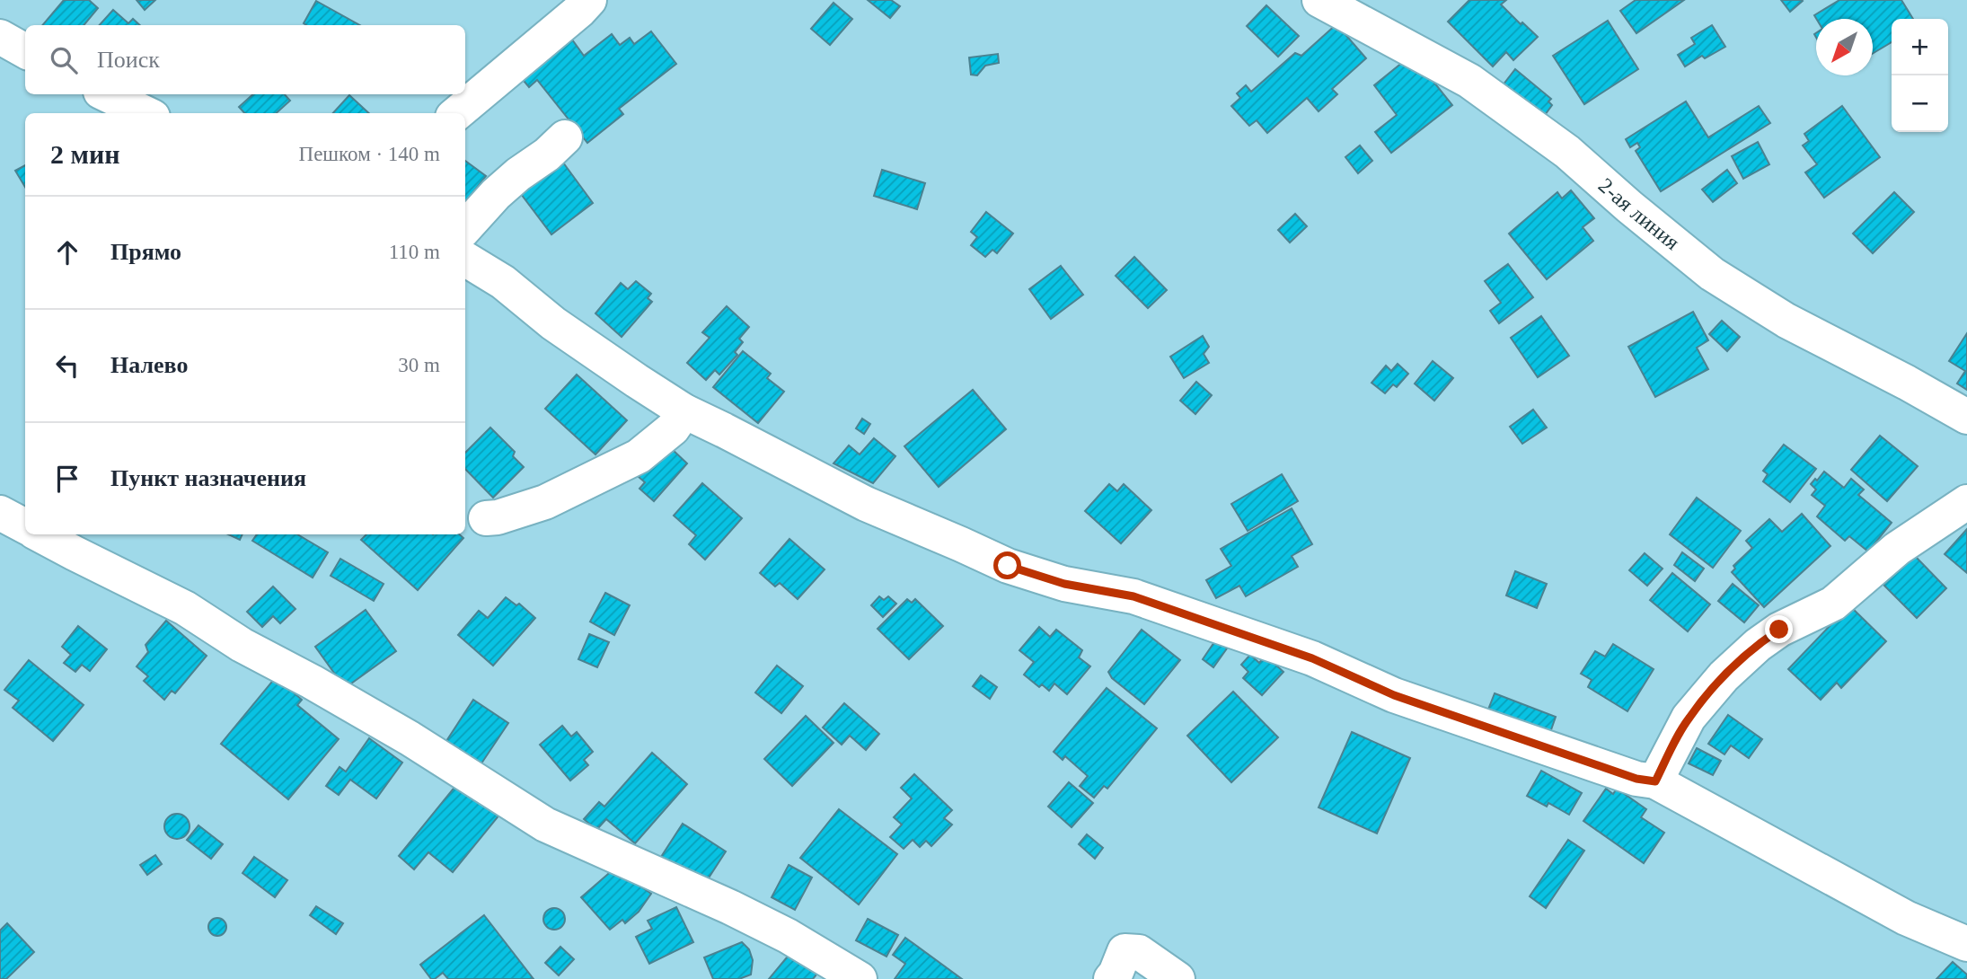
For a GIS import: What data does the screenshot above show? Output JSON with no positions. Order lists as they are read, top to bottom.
{
  "streets": {
    "street": ["2-ая линия"]
  },
  "north": "bottom left",
  "page": {
    "map_buttons": ["+", "−"],
    "search": "Поиск",
    "heading": ["2 мин", "Пешком · 140 m"],
    "list": [
      ["Прямо", "110 m"],
      ["Налево", "30 m"],
      "Пункт назначения"
    ]
  }
}
